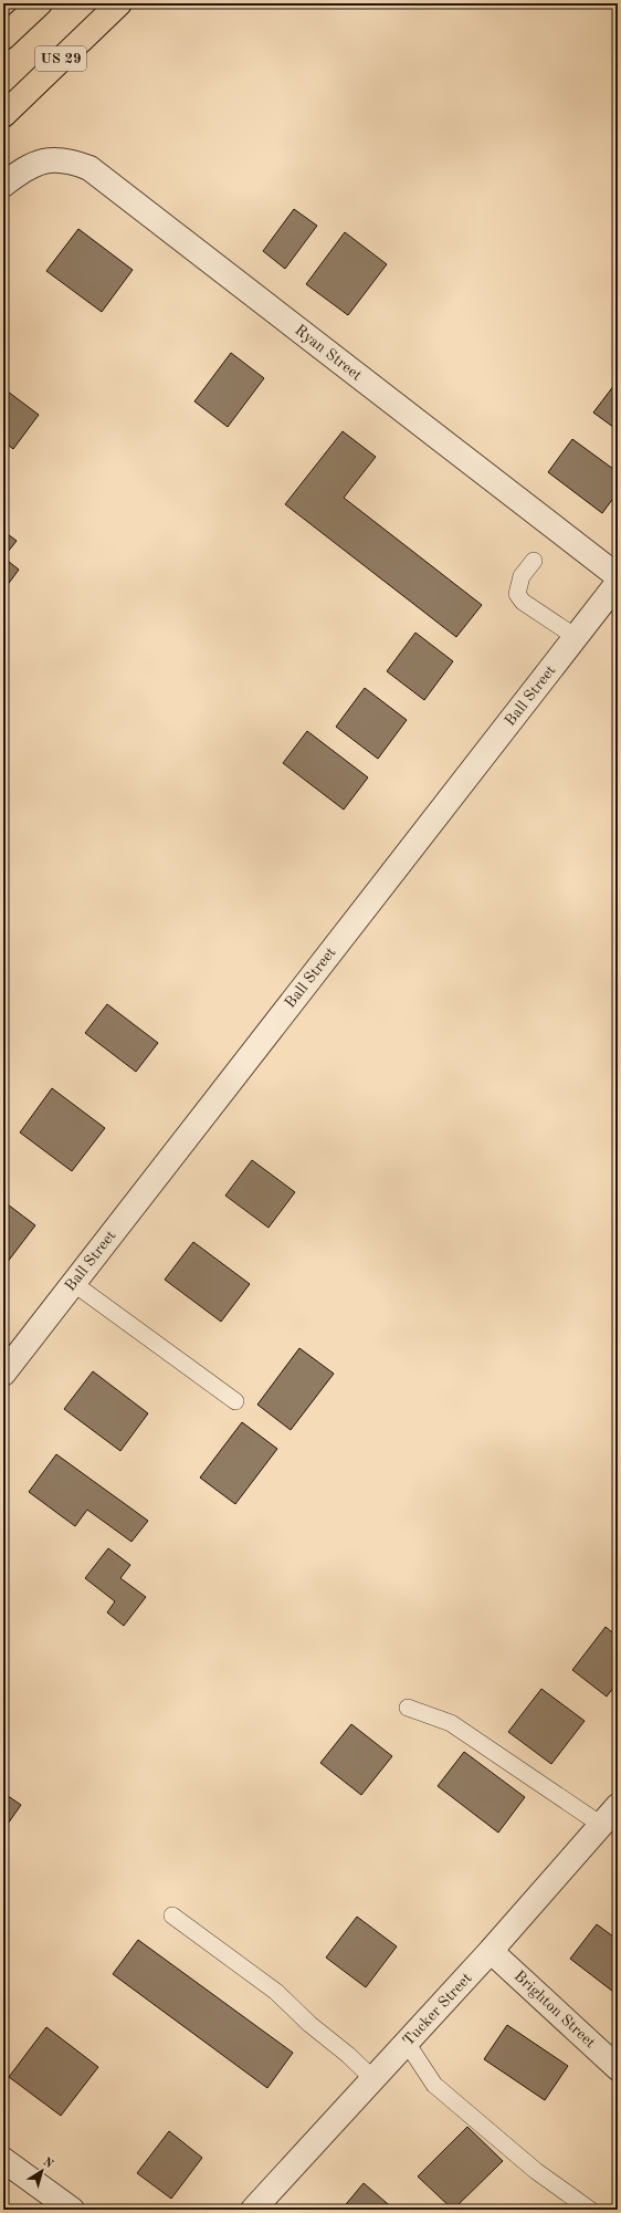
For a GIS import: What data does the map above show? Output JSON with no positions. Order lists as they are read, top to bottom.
{
  "streets": {
    "highway": ["US 29"],
    "street": [
      "Ryan Street",
      "Ball Street",
      "Tucker Street",
      "Brighton Street"
    ]
  },
  "crossings": [
    ["Tucker Street", "Brighton Street"]
  ],
  "north": "top right"
}
